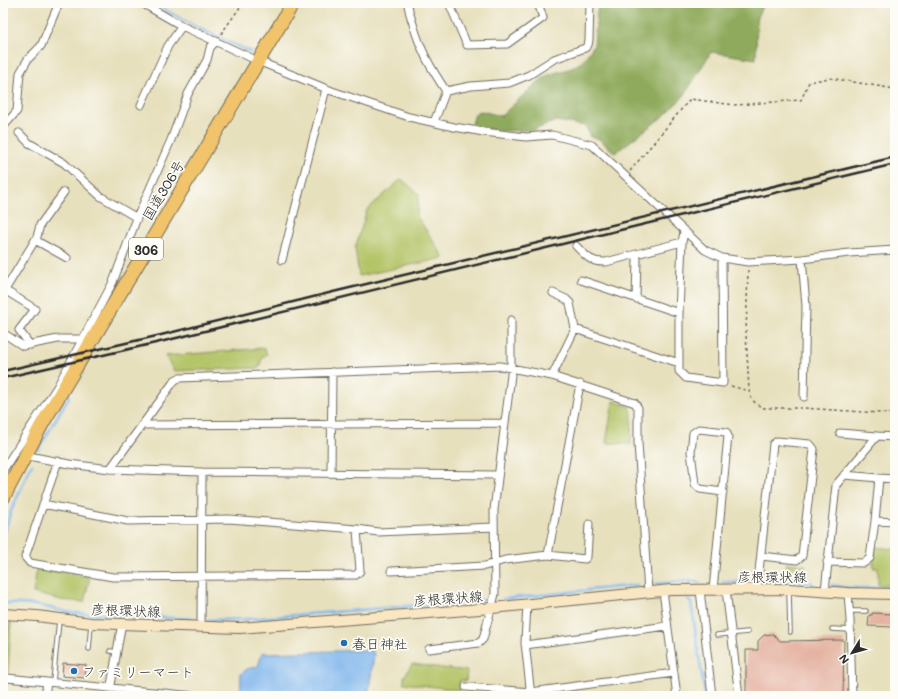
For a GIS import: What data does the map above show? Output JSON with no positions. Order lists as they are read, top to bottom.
{
  "streets": {
    "highway": ["国道306号", "306"],
    "main road": ["彦根環状線"]
  },
  "places": ["春日神社", "ファミリーマート"],
  "north": "bottom left"
}
